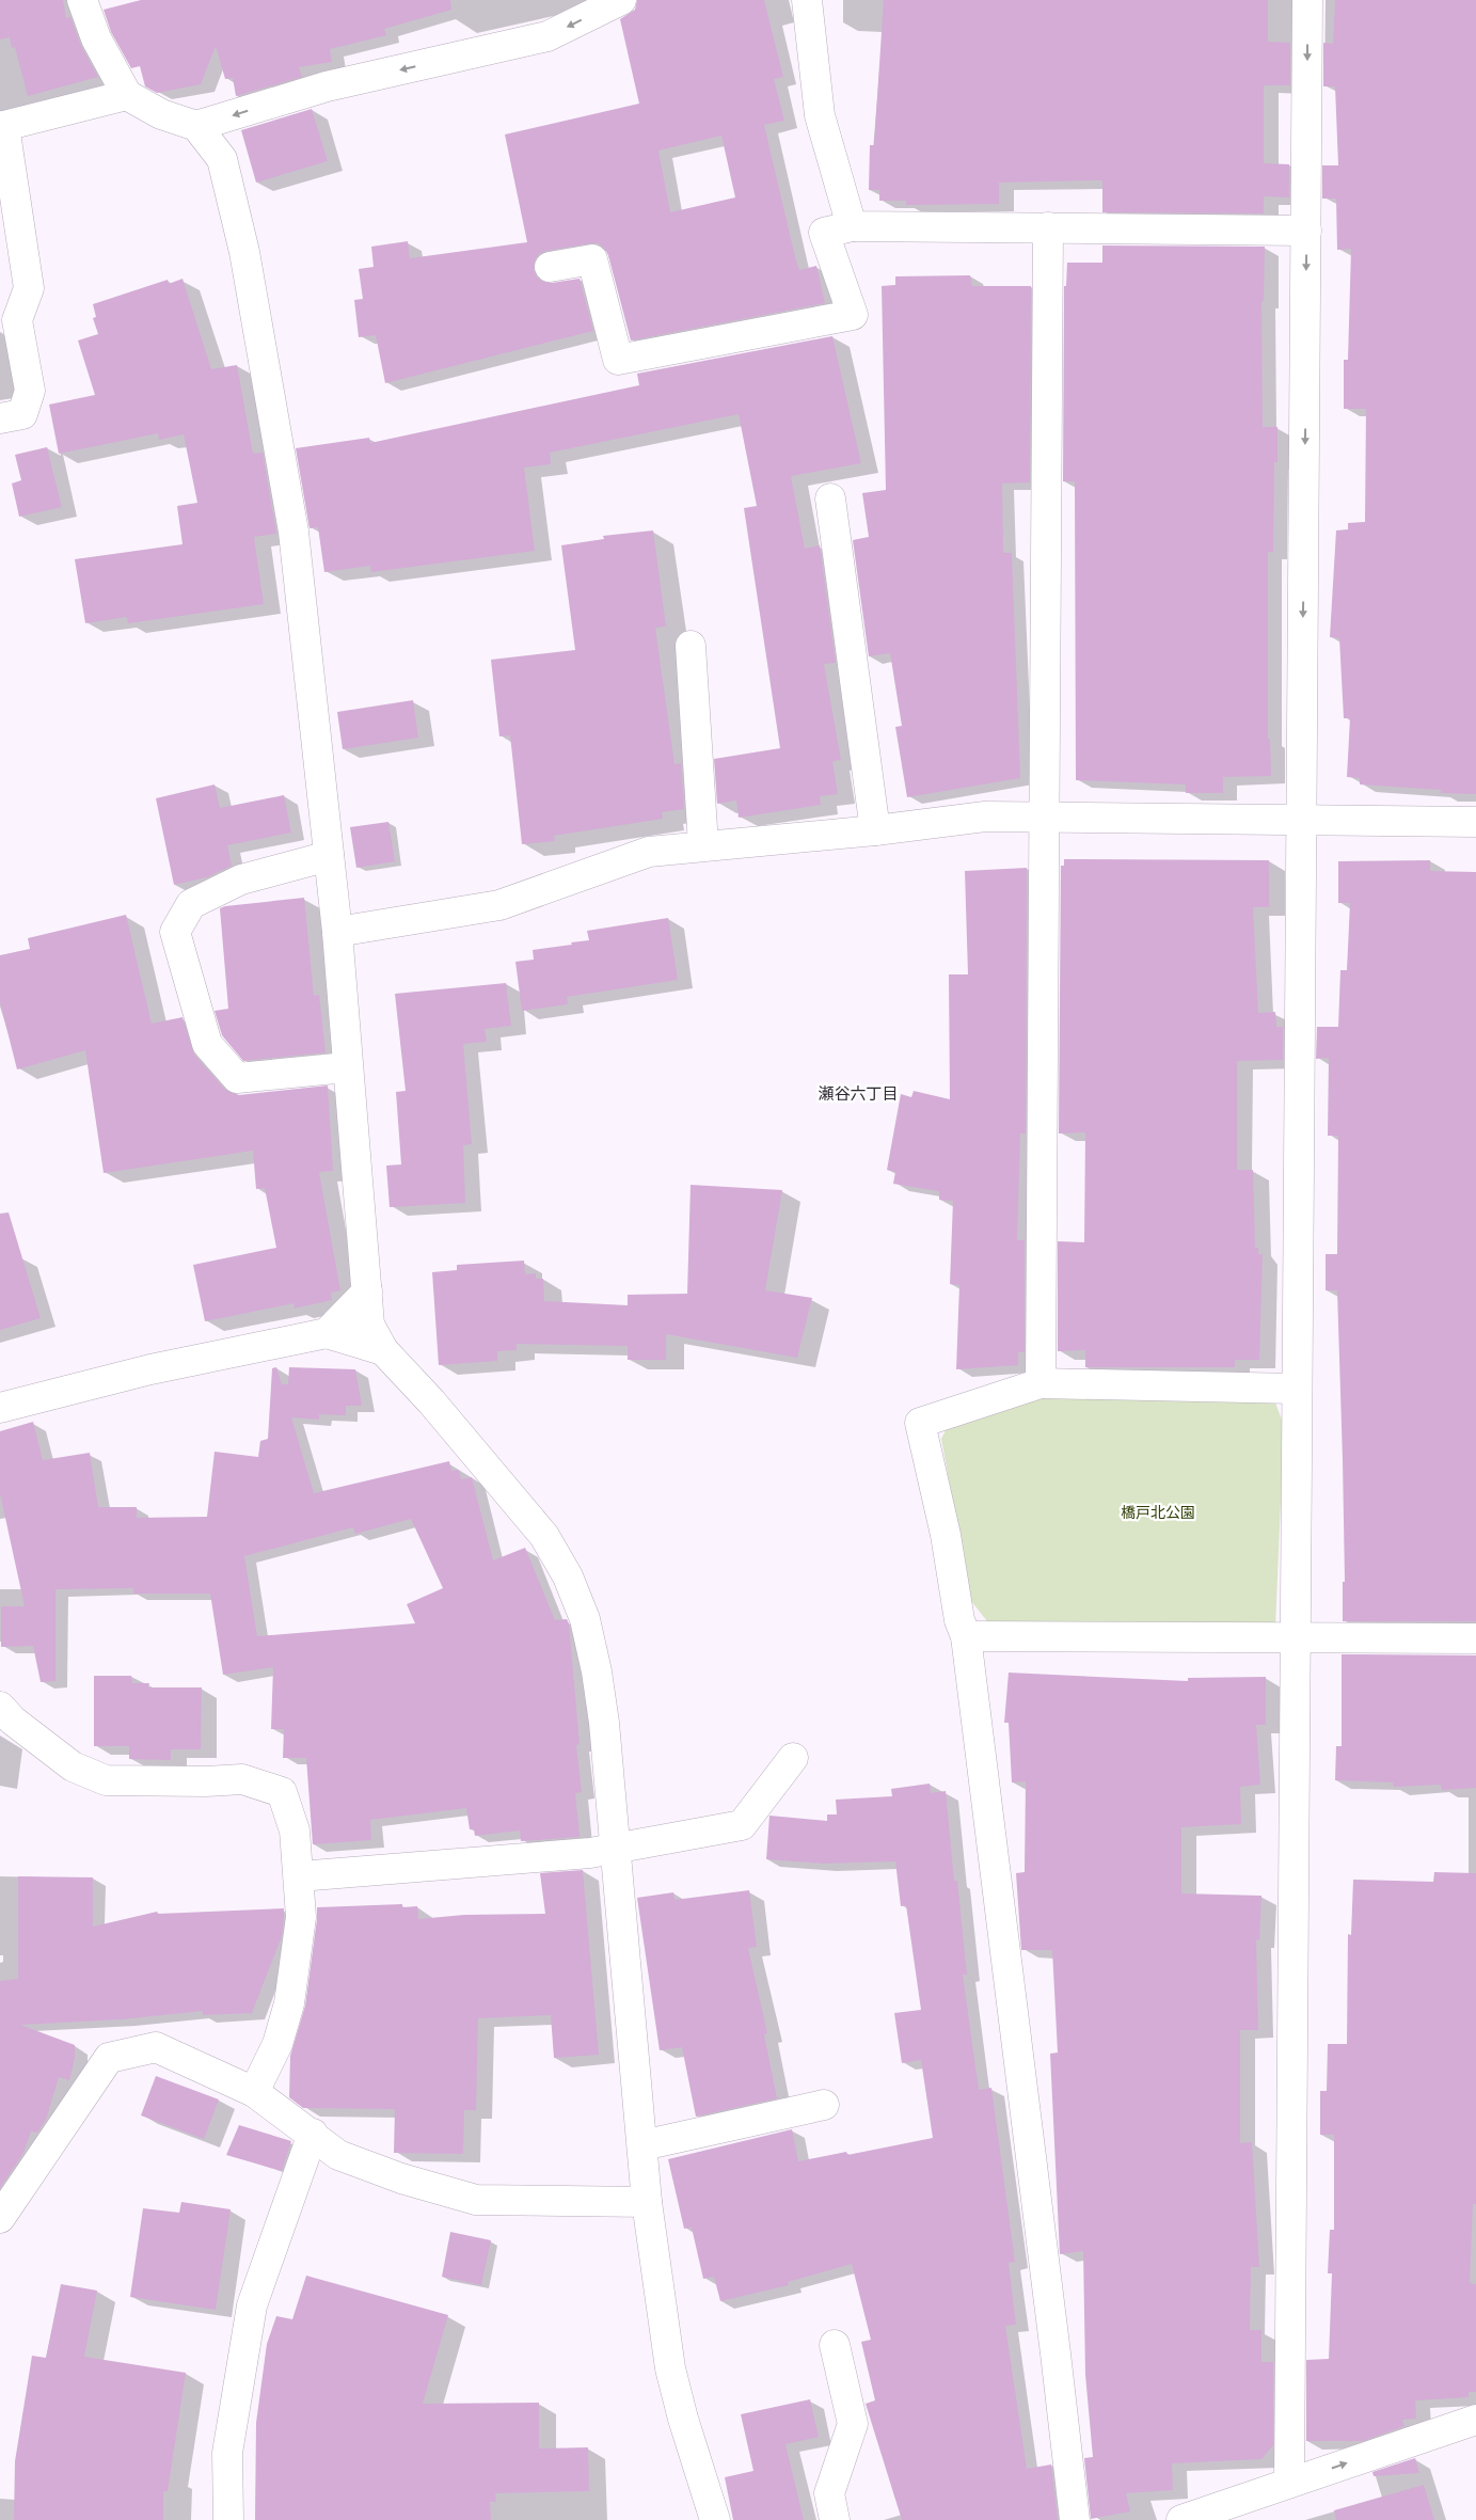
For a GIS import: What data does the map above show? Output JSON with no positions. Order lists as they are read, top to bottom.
{
  "districts": ["瀬谷六丁目"],
  "parks": ["橋戸北公園"]
}
